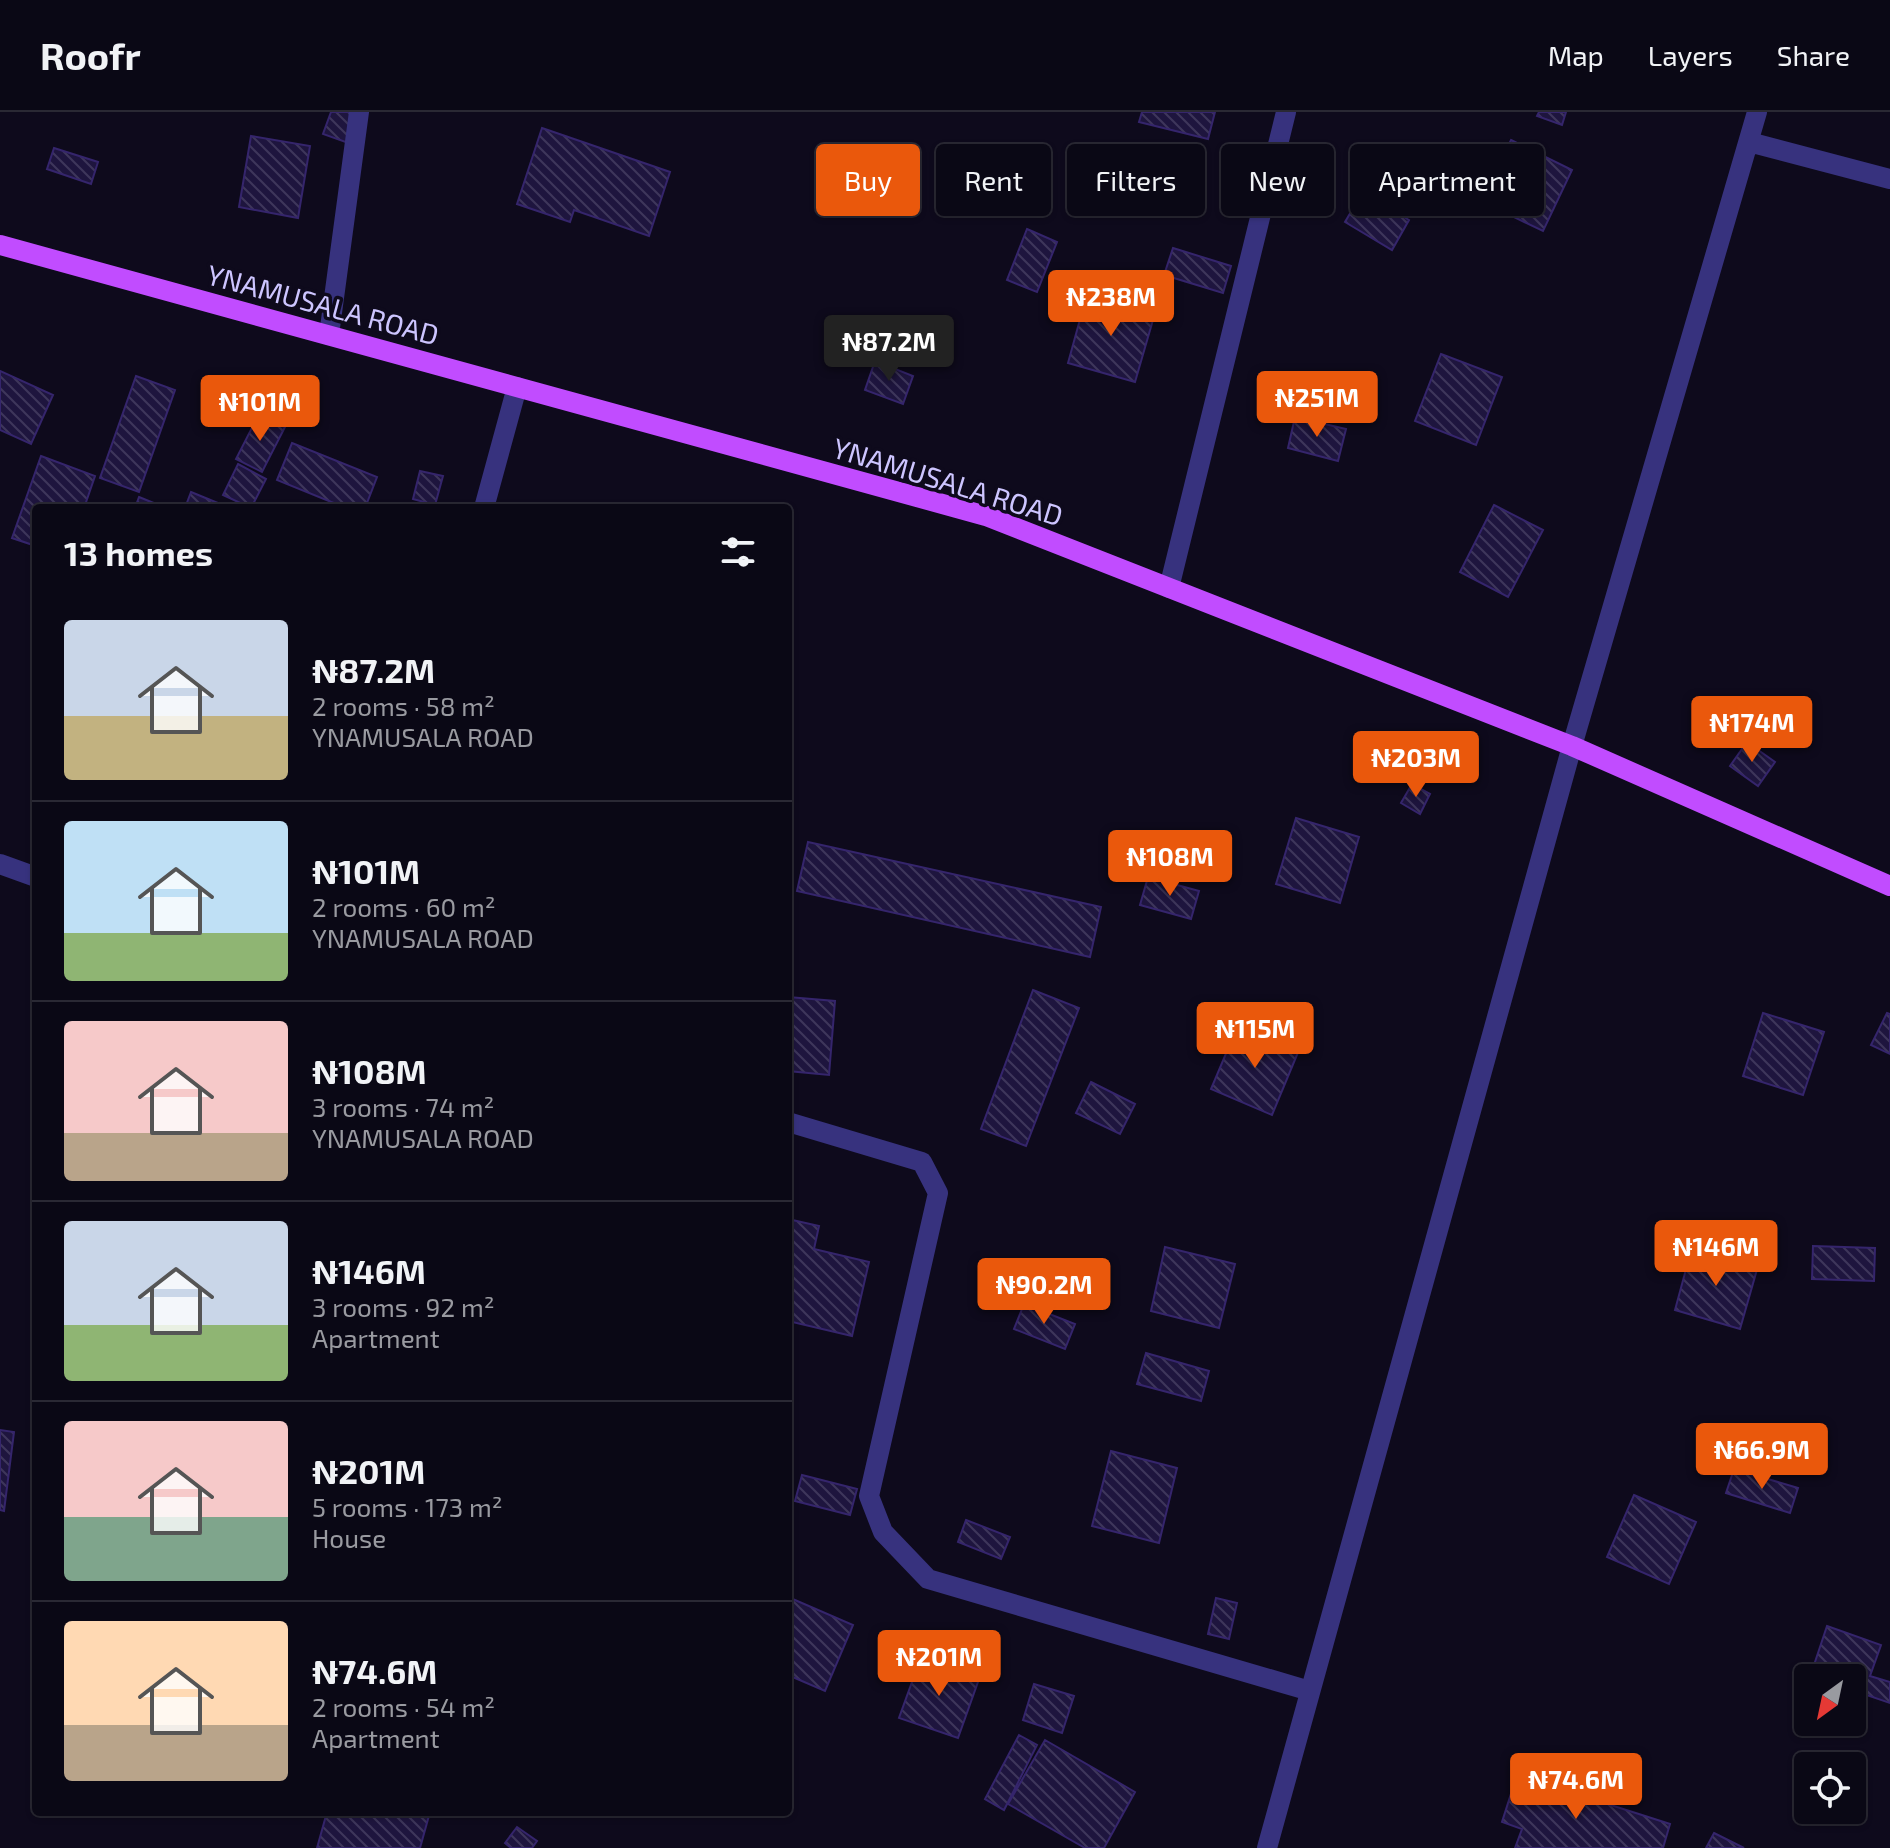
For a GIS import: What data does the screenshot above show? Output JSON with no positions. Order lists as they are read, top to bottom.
{
  "streets": {
    "main road": ["YNAMUSALA ROAD"]
  },
  "north": "bottom left",
  "page": {
    "header": "Roofr",
    "nav": ["Map", "Layers", "Share"],
    "chip": [
      "Buy",
      "Rent",
      "Filters",
      "New",
      "Apartment"
    ],
    "price": [
      "₦238M",
      "₦87.2M",
      "₦251M",
      "₦101M",
      "₦174M",
      "₦203M",
      "₦108M",
      "₦115M",
      "₦146M",
      "₦90.2M",
      "₦66.9M",
      "₦201M",
      "₦74.6M"
    ],
    "heading": "13 homes",
    "list": [
      {
        "name": "₦87.2M",
        "note": "2 rooms · 58 m² · YNAMUSALA ROAD"
      },
      {
        "name": "₦101M",
        "note": "2 rooms · 60 m² · YNAMUSALA ROAD"
      },
      {
        "name": "₦108M",
        "note": "3 rooms · 74 m² · YNAMUSALA ROAD"
      },
      {
        "name": "₦146M",
        "note": "3 rooms · 92 m² · Apartment"
      },
      {
        "name": "₦201M",
        "note": "5 rooms · 173 m² · House"
      },
      {
        "name": "₦74.6M",
        "note": "2 rooms · 54 m² · Apartment"
      }
    ]
  }
}
